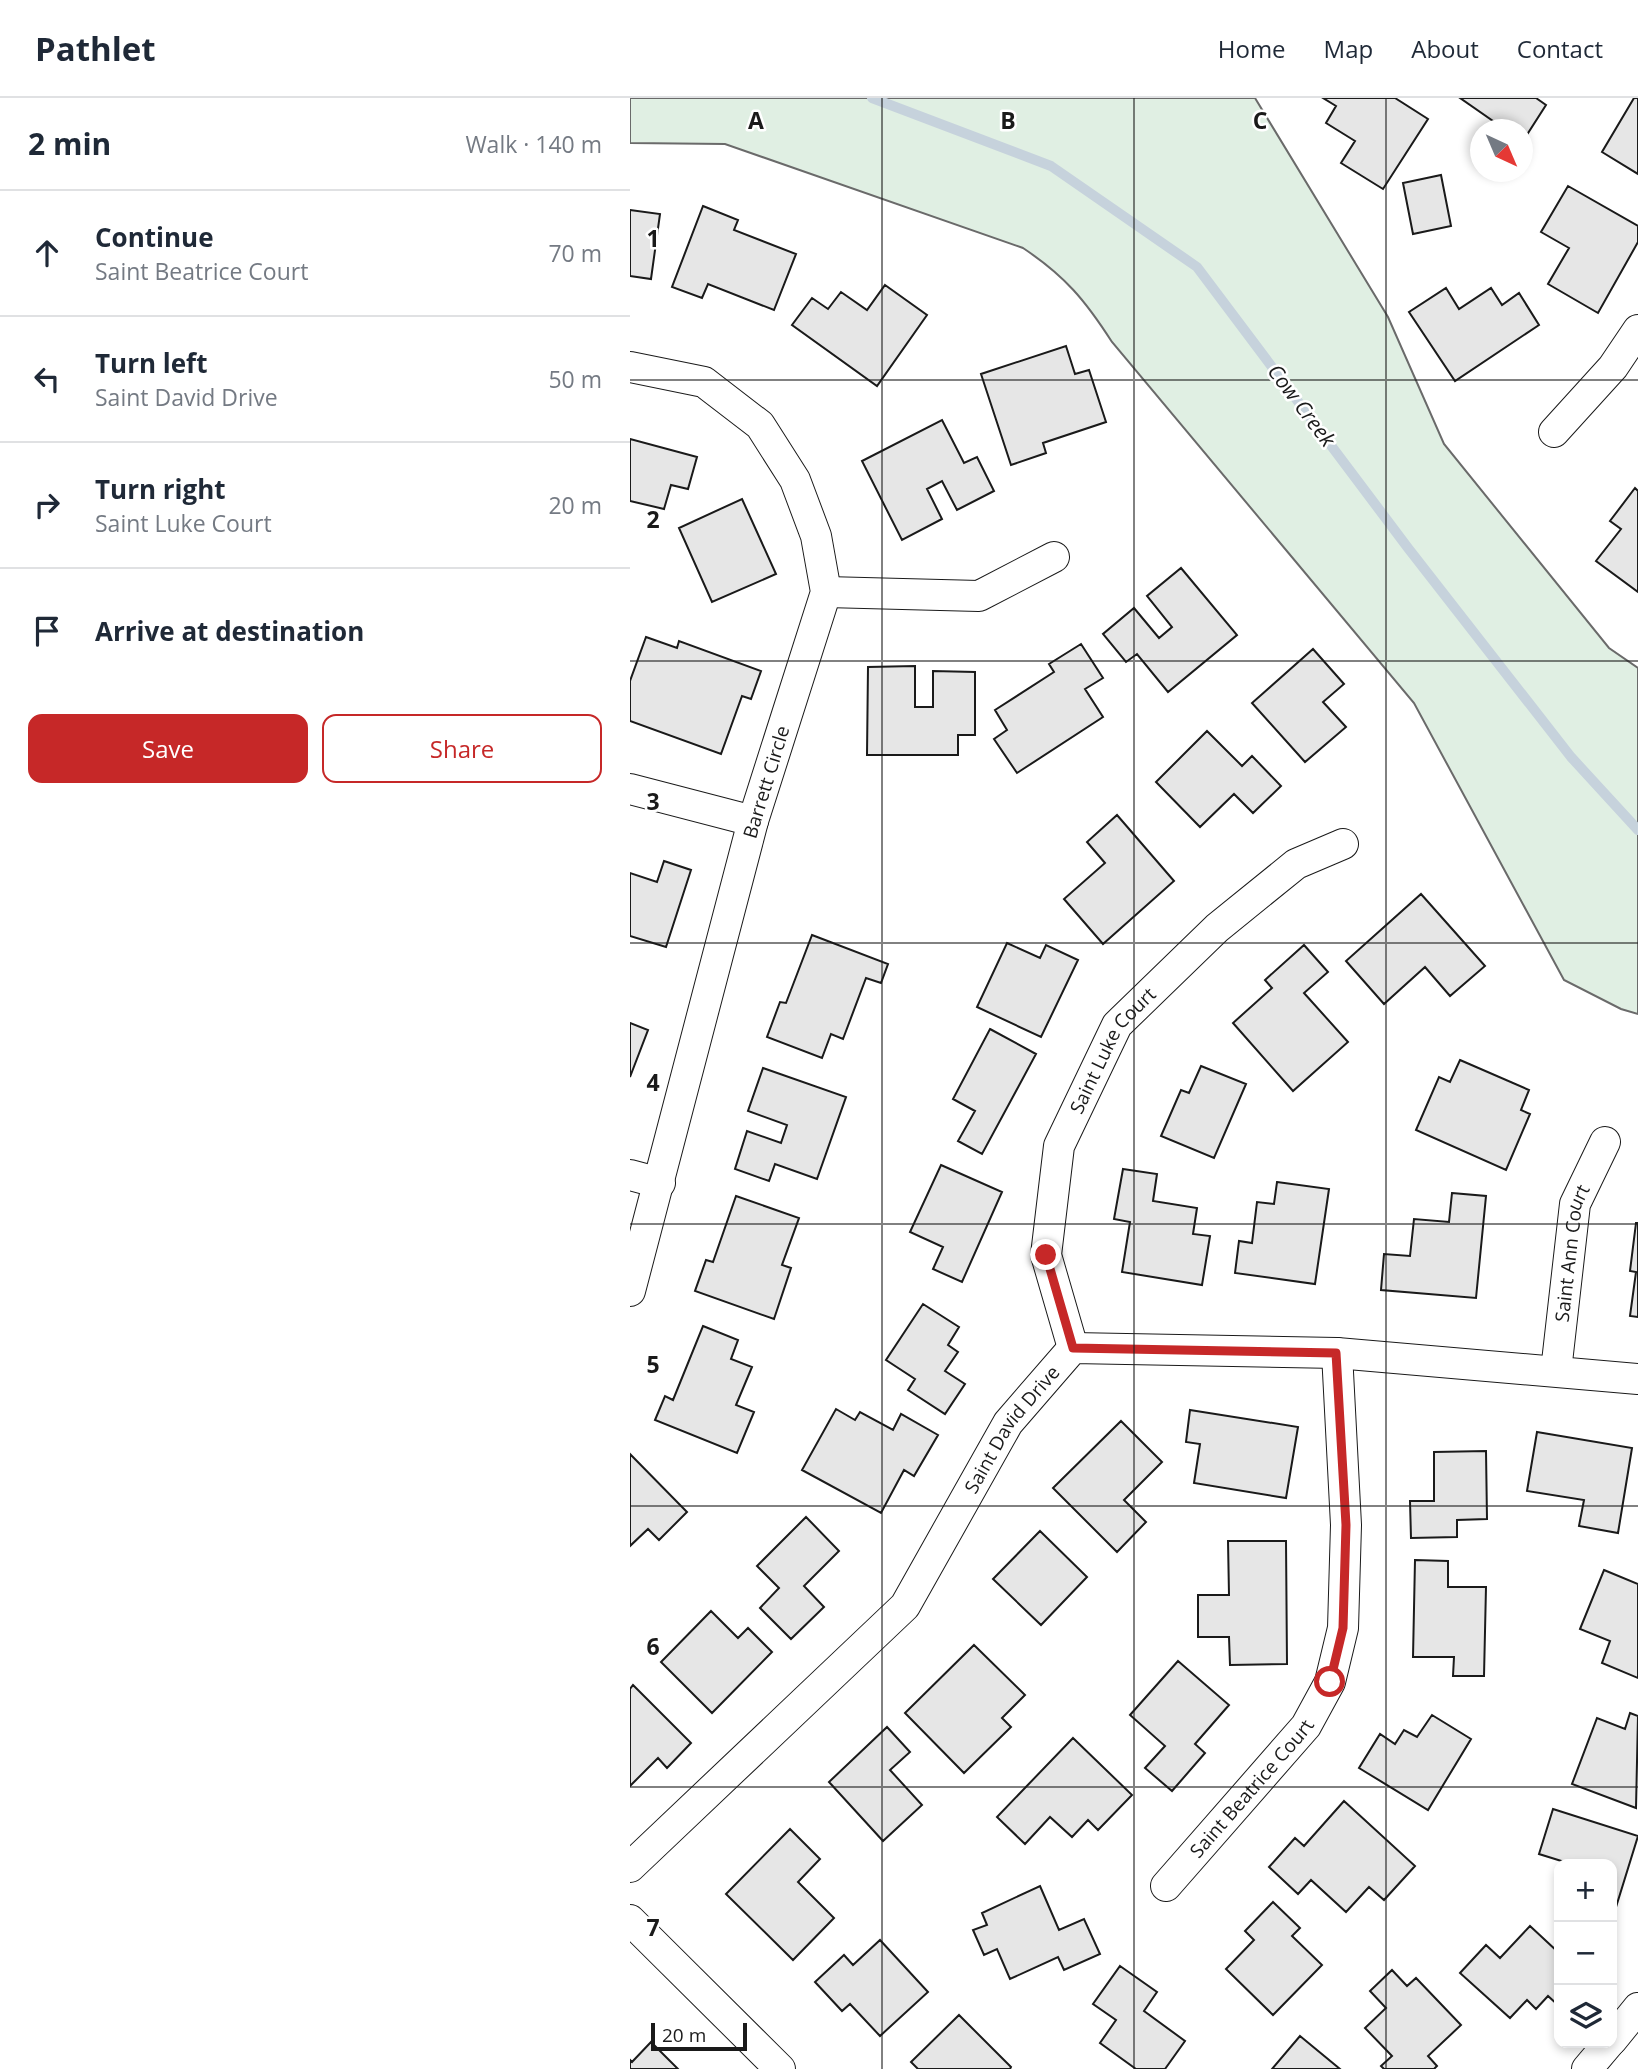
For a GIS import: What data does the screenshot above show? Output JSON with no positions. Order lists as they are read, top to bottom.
{
  "streets": {
    "street": [
      "Barrett Circle",
      "Saint Luke Court",
      "Saint Ann Court",
      "Saint David Drive",
      "Saint Beatrice Court"
    ]
  },
  "crossings": [
    ["Saint Luke Court", "Saint David Drive"],
    ["Saint Ann Court", "Saint David Drive"],
    ["Saint David Drive", "Saint Beatrice Court"]
  ],
  "water": ["Cow Creek"],
  "scale_bar": "20 m",
  "north": "bottom right",
  "page": {
    "header": "Pathlet",
    "nav": [
      "Home",
      "Map",
      "About",
      "Contact"
    ],
    "heading": ["2 min", "Walk · 140 m"],
    "list": [
      ["Continue", "Saint Beatrice Court", "70 m"],
      ["Turn left", "Saint David Drive", "50 m"],
      ["Turn right", "Saint Luke Court", "20 m"],
      "Arrive at destination"
    ],
    "buttons": ["Save", "Share"],
    "map_buttons": ["+", "−"],
    "scale": "20 m"
  },
  "grid": {
    "columns": ["A", "B", "C"],
    "rows": [
      "1",
      "2",
      "3",
      "4",
      "5",
      "6",
      "7"
    ]
  }
}
